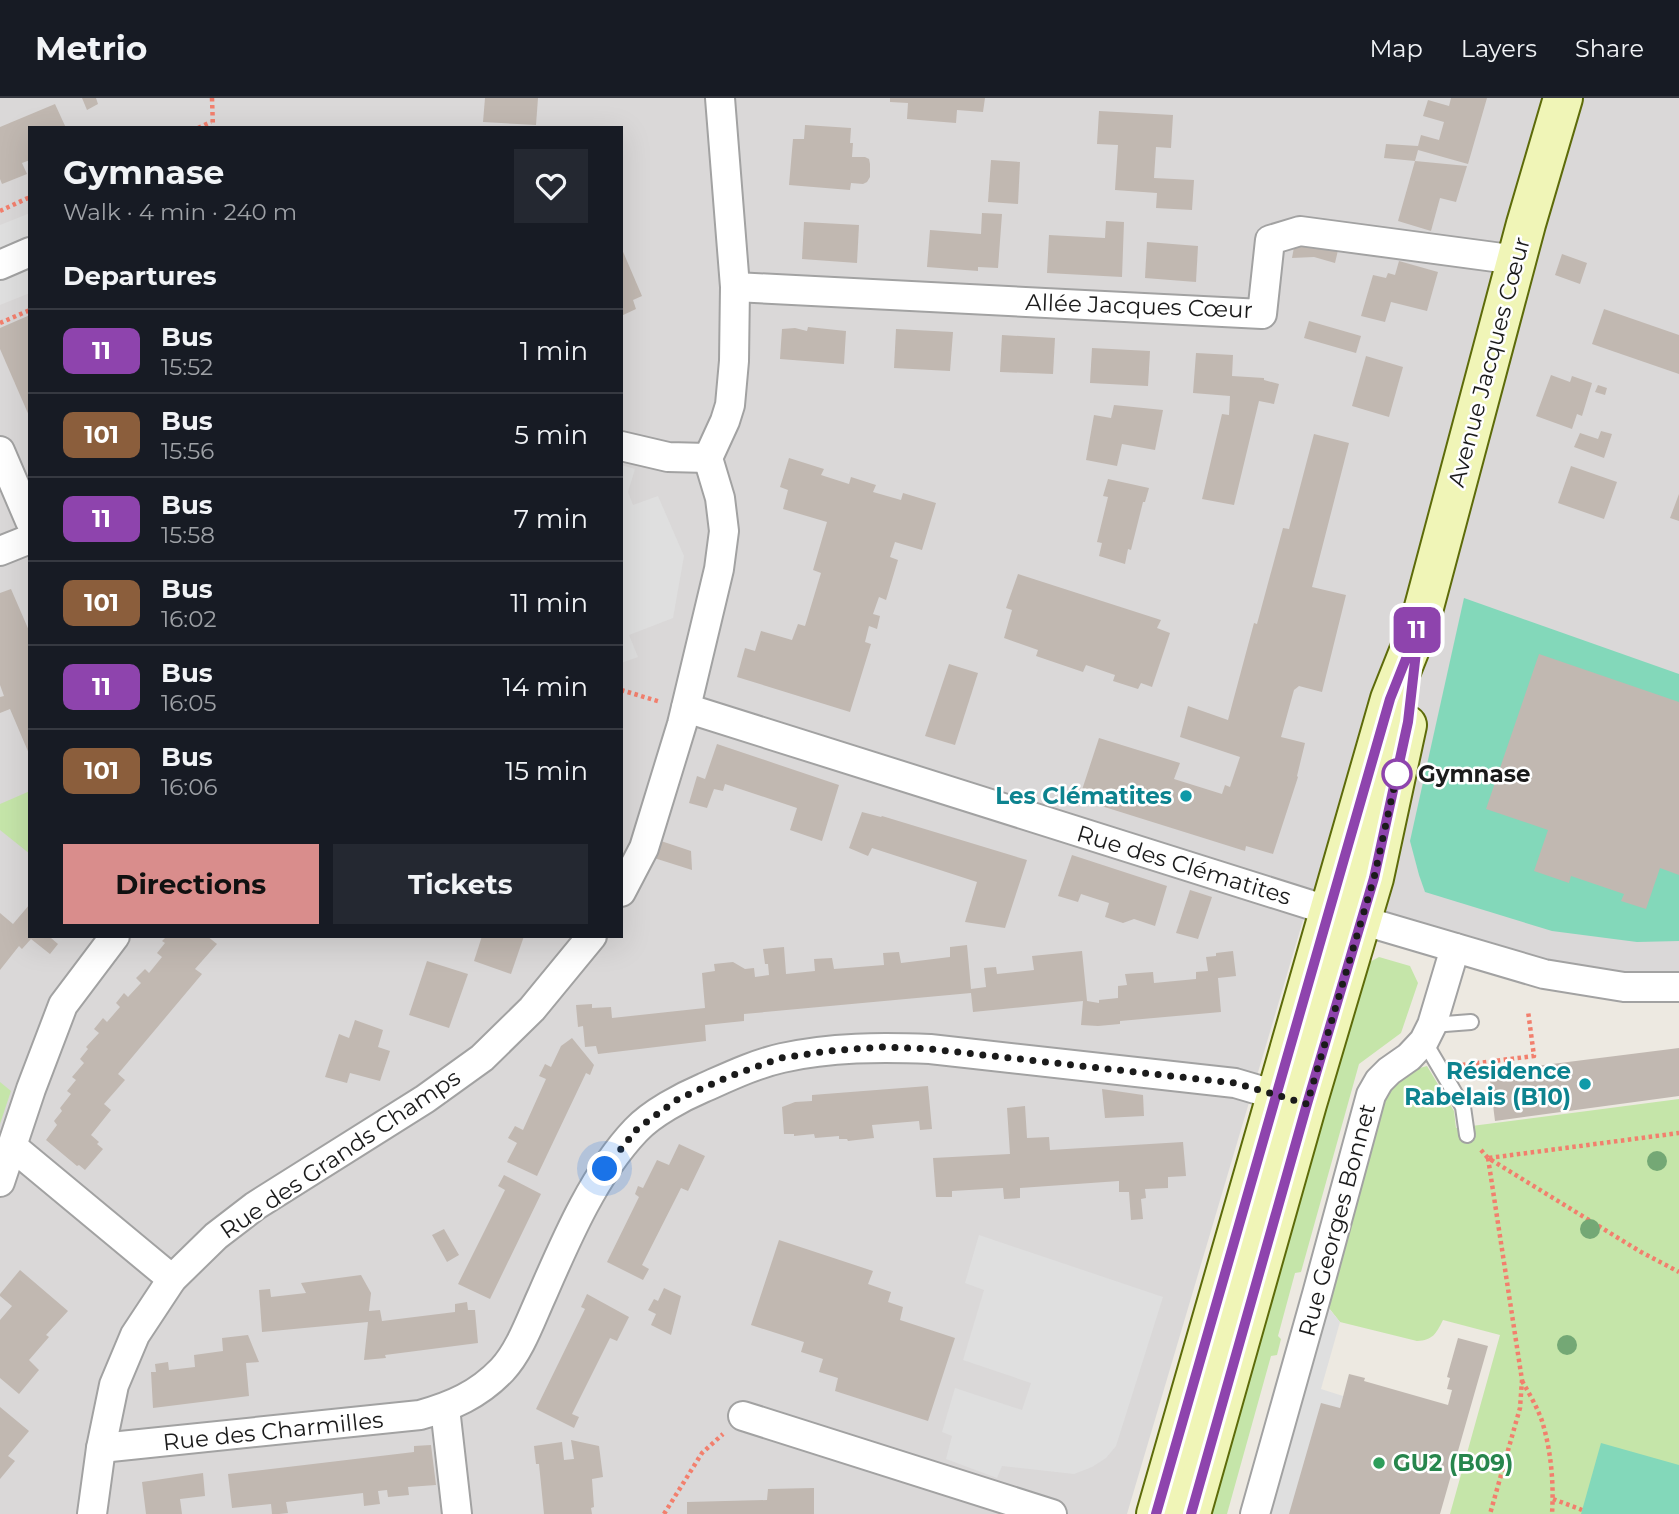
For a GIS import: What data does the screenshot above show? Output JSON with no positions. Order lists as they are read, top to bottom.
{
  "streets": {
    "main road": ["Avenue Jacques Cœur"],
    "street": [
      "Allée Jacques Cœur",
      "Rue des Clématites",
      "Rue des Grands Champs",
      "Rue Georges Bonnet",
      "Rue des Charmilles"
    ]
  },
  "crossings": [
    ["Allée Jacques Cœur", "Avenue Jacques Cœur"],
    ["Avenue Jacques Cœur", "Rue des Clématites"],
    ["Avenue Jacques Cœur", "Rue des Charmilles"],
    ["Rue des Clématites", "Rue Georges Bonnet"],
    ["Rue des Grands Champs", "Rue des Charmilles"]
  ],
  "places": [
    "Gymnase",
    "Les Clématites",
    "Résidence Rabelais (B10)",
    "GU2 (B09)"
  ],
  "lines": ["bus line 11"],
  "page": {
    "header": "Metrio",
    "nav": ["Map", "Layers", "Share"],
    "on_map": "11",
    "heading": [
      ["Gymnase", "Walk · 4 min · 240 m"],
      "Departures"
    ],
    "list": [
      {
        "mark": "11",
        "name": "Bus",
        "note": "15:52",
        "value": "1 min"
      },
      {
        "mark": "101",
        "name": "Bus",
        "note": "15:56",
        "value": "5 min"
      },
      {
        "mark": "11",
        "name": "Bus",
        "note": "15:58",
        "value": "7 min"
      },
      {
        "mark": "101",
        "name": "Bus",
        "note": "16:02",
        "value": "11 min"
      },
      {
        "mark": "11",
        "name": "Bus",
        "note": "16:05",
        "value": "14 min"
      },
      {
        "mark": "101",
        "name": "Bus",
        "note": "16:06",
        "value": "15 min"
      }
    ],
    "buttons": ["Directions", "Tickets"]
  }
}
